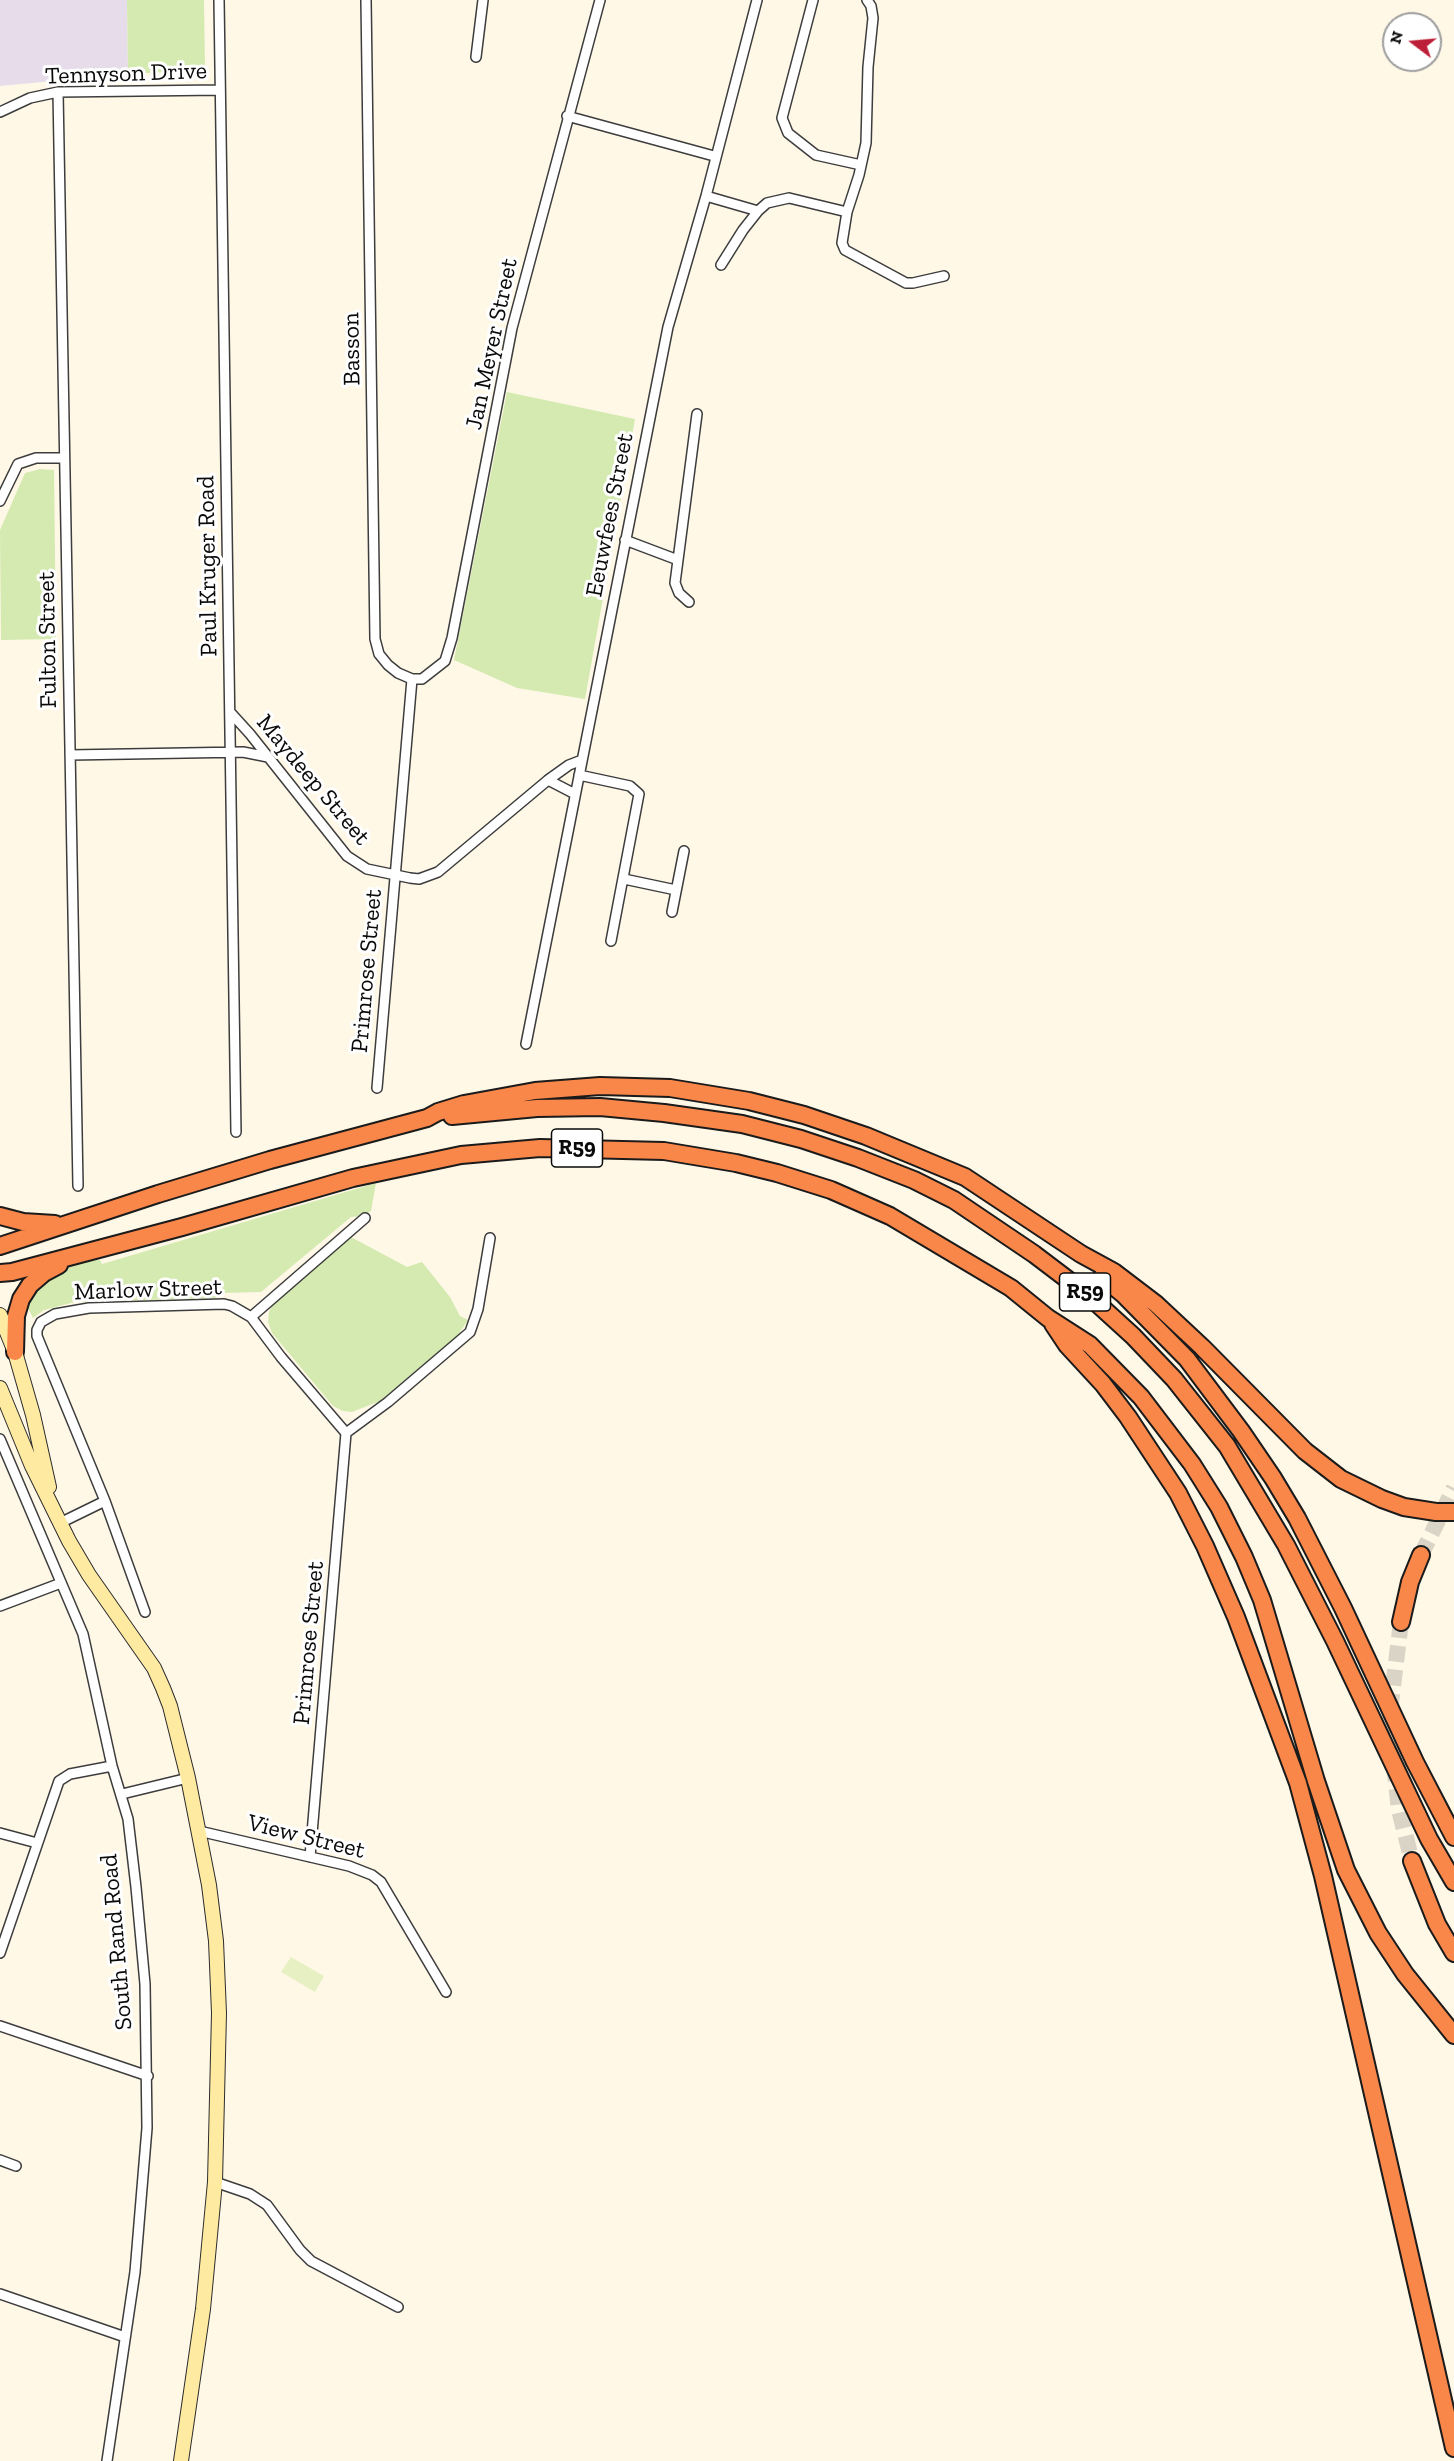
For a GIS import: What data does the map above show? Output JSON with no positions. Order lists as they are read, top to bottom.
{
  "streets": {
    "highway": ["R59"],
    "street": [
      "Tennyson Drive",
      "Jan Meyer Street",
      "Basson",
      "Eeuwfees Street",
      "Paul Kruger Road",
      "Fulton Street",
      "Maydeep Street",
      "Primrose Street",
      "Marlow Street",
      "View Street",
      "South Rand Road"
    ]
  },
  "crossings": [
    ["Tennyson Drive", "Paul Kruger Road"],
    ["Tennyson Drive", "Fulton Street"],
    ["Jan Meyer Street", "Basson"],
    ["Jan Meyer Street", "Primrose Street"],
    ["Basson", "Primrose Street"],
    ["Eeuwfees Street", "Maydeep Street"],
    ["Paul Kruger Road", "Maydeep Street"],
    ["Maydeep Street", "Primrose Street"],
    ["Primrose Street", "View Street"]
  ],
  "north": "left"
}
